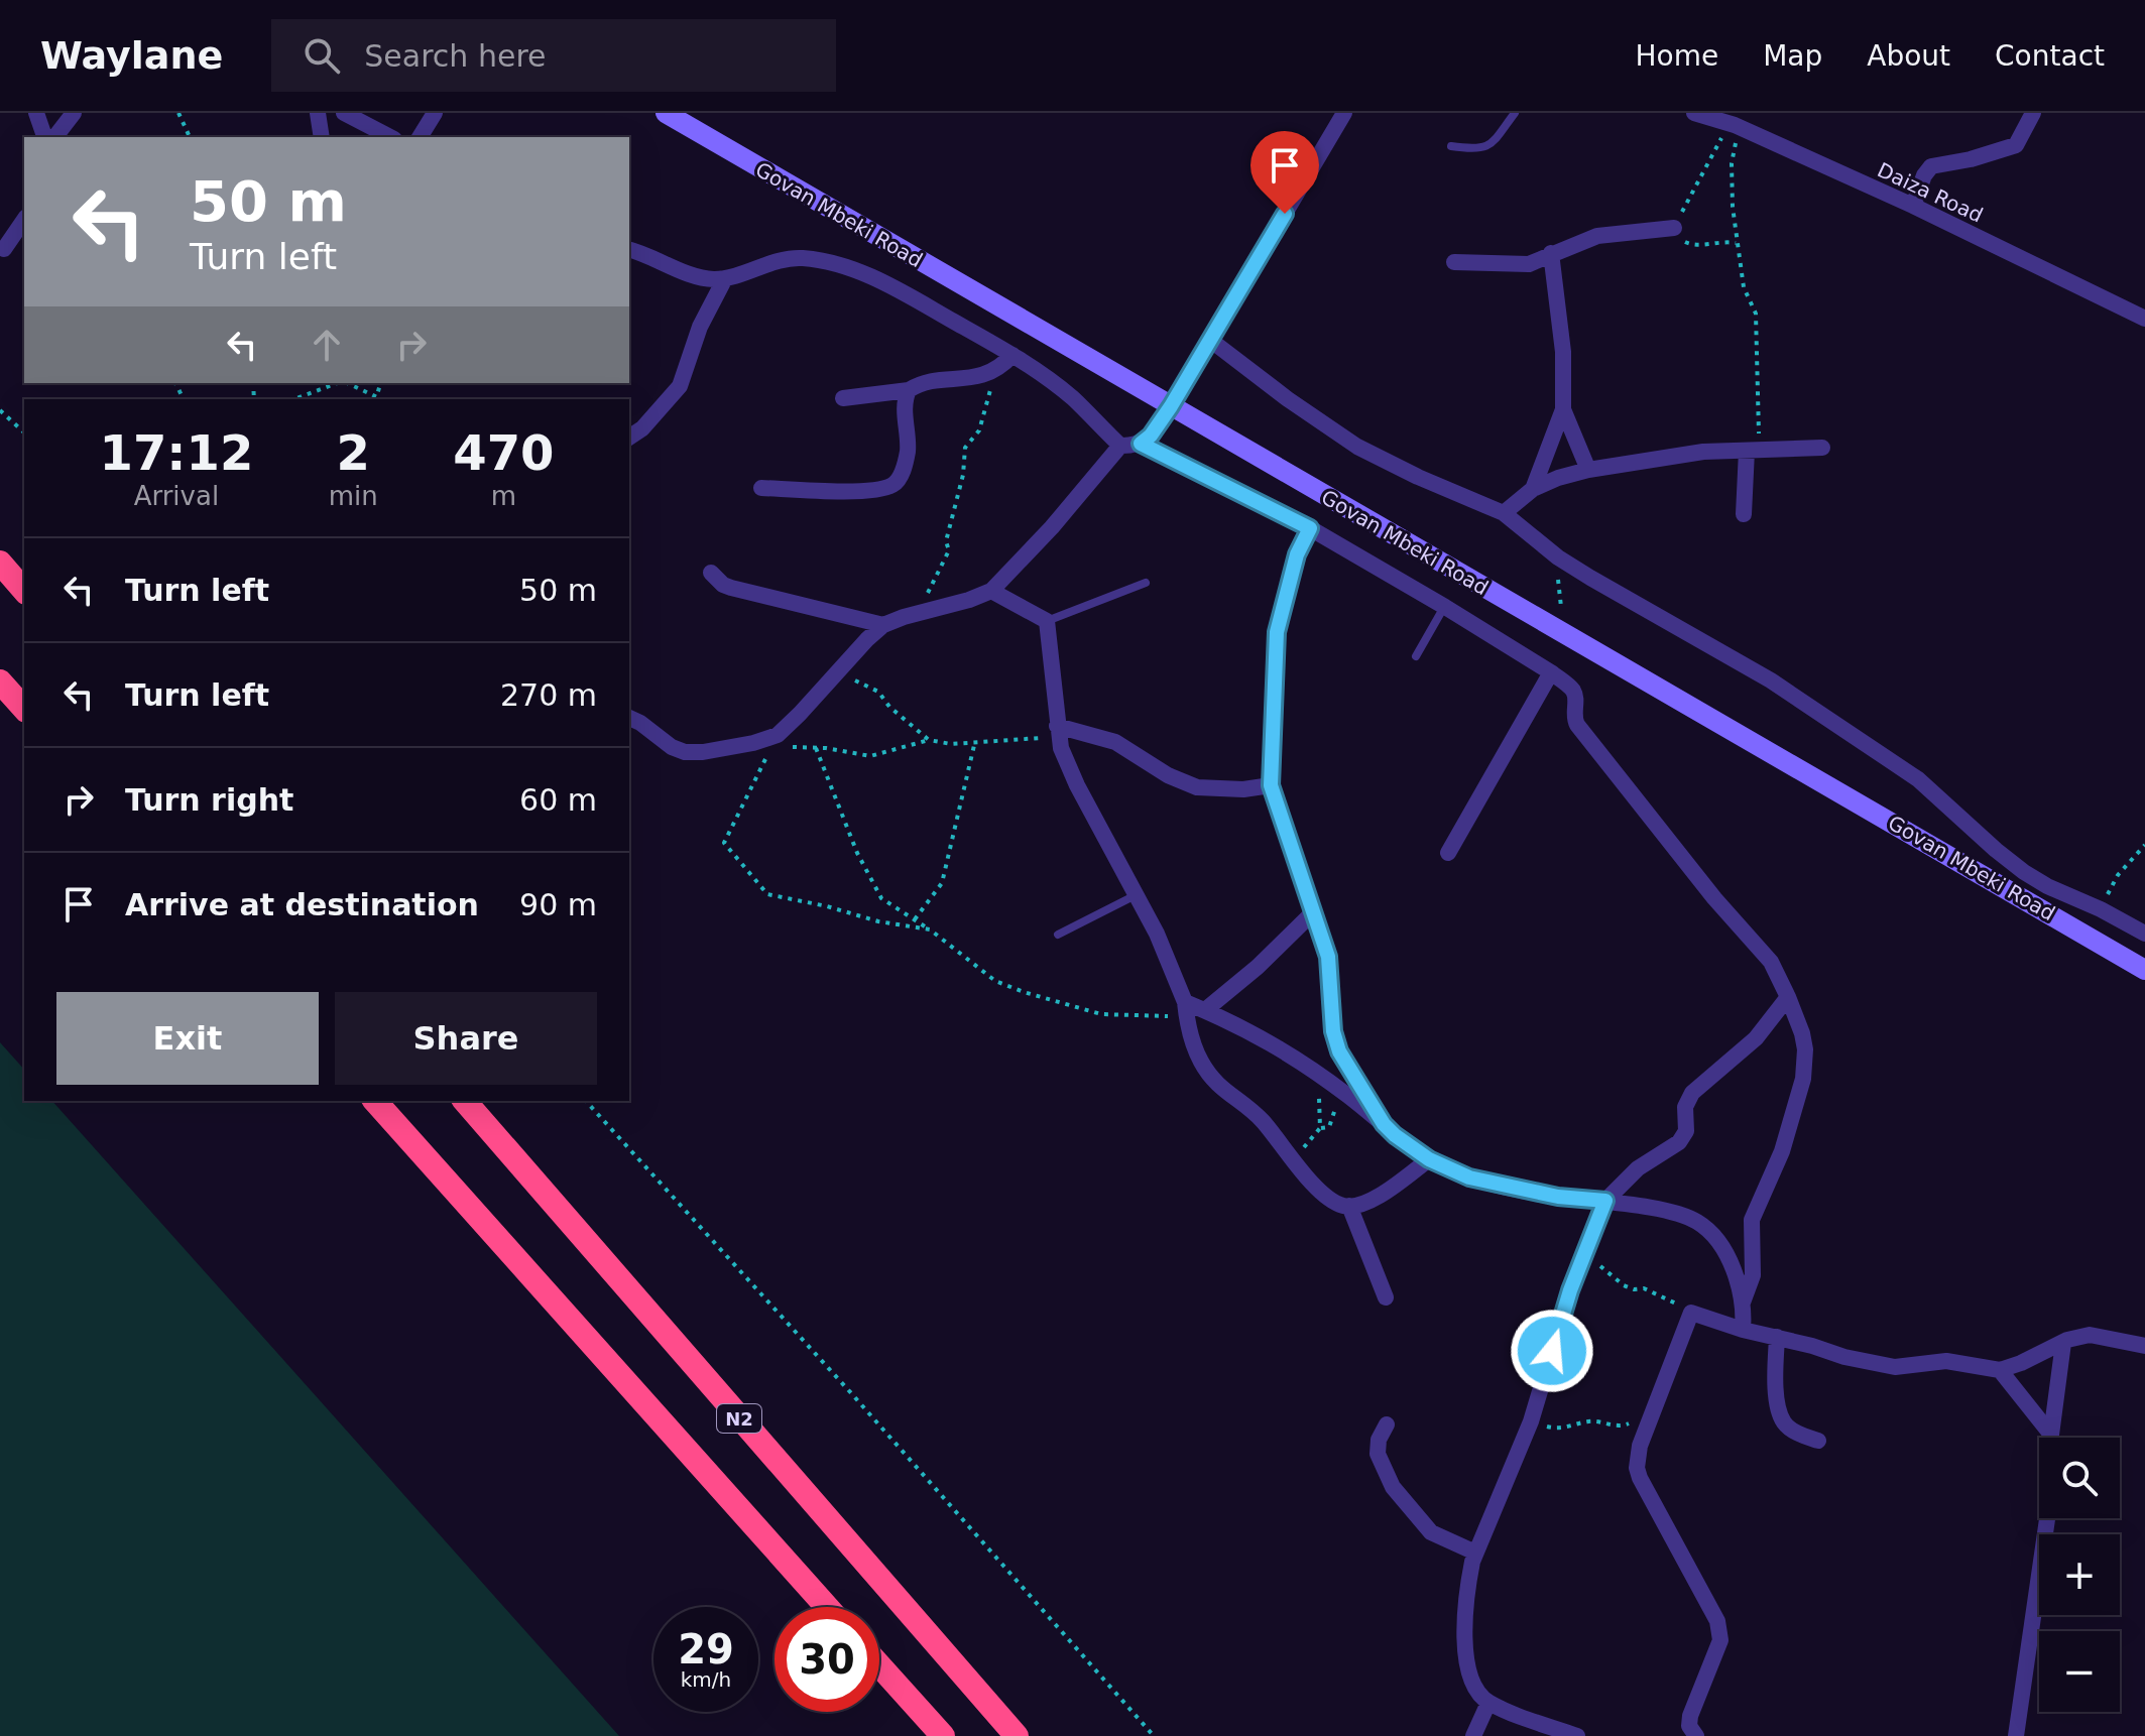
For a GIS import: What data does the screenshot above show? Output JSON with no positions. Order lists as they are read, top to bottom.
{
  "streets": {
    "highway": ["N2"],
    "main road": ["Govan Mbeki Road"],
    "street": ["Daiza Road"]
  },
  "page": {
    "header": "Waylane",
    "search": "Search here",
    "nav": [
      "Home",
      "Map",
      "About",
      "Contact"
    ],
    "turn": ["50 m", "Turn left"],
    "eta": [
      "17:12",
      "Arrival",
      "2",
      "min",
      "470",
      "m"
    ],
    "list": [
      {
        "name": "Turn left",
        "value": "50 m"
      },
      {
        "name": "Turn left",
        "value": "270 m"
      },
      {
        "name": "Turn right",
        "value": "60 m"
      },
      {
        "name": "Arrive at destination",
        "value": "90 m"
      }
    ],
    "buttons": ["Exit", "Share"],
    "map_buttons": ["+", "−"],
    "speed": "29 km/h",
    "limit": "30"
  }
}
